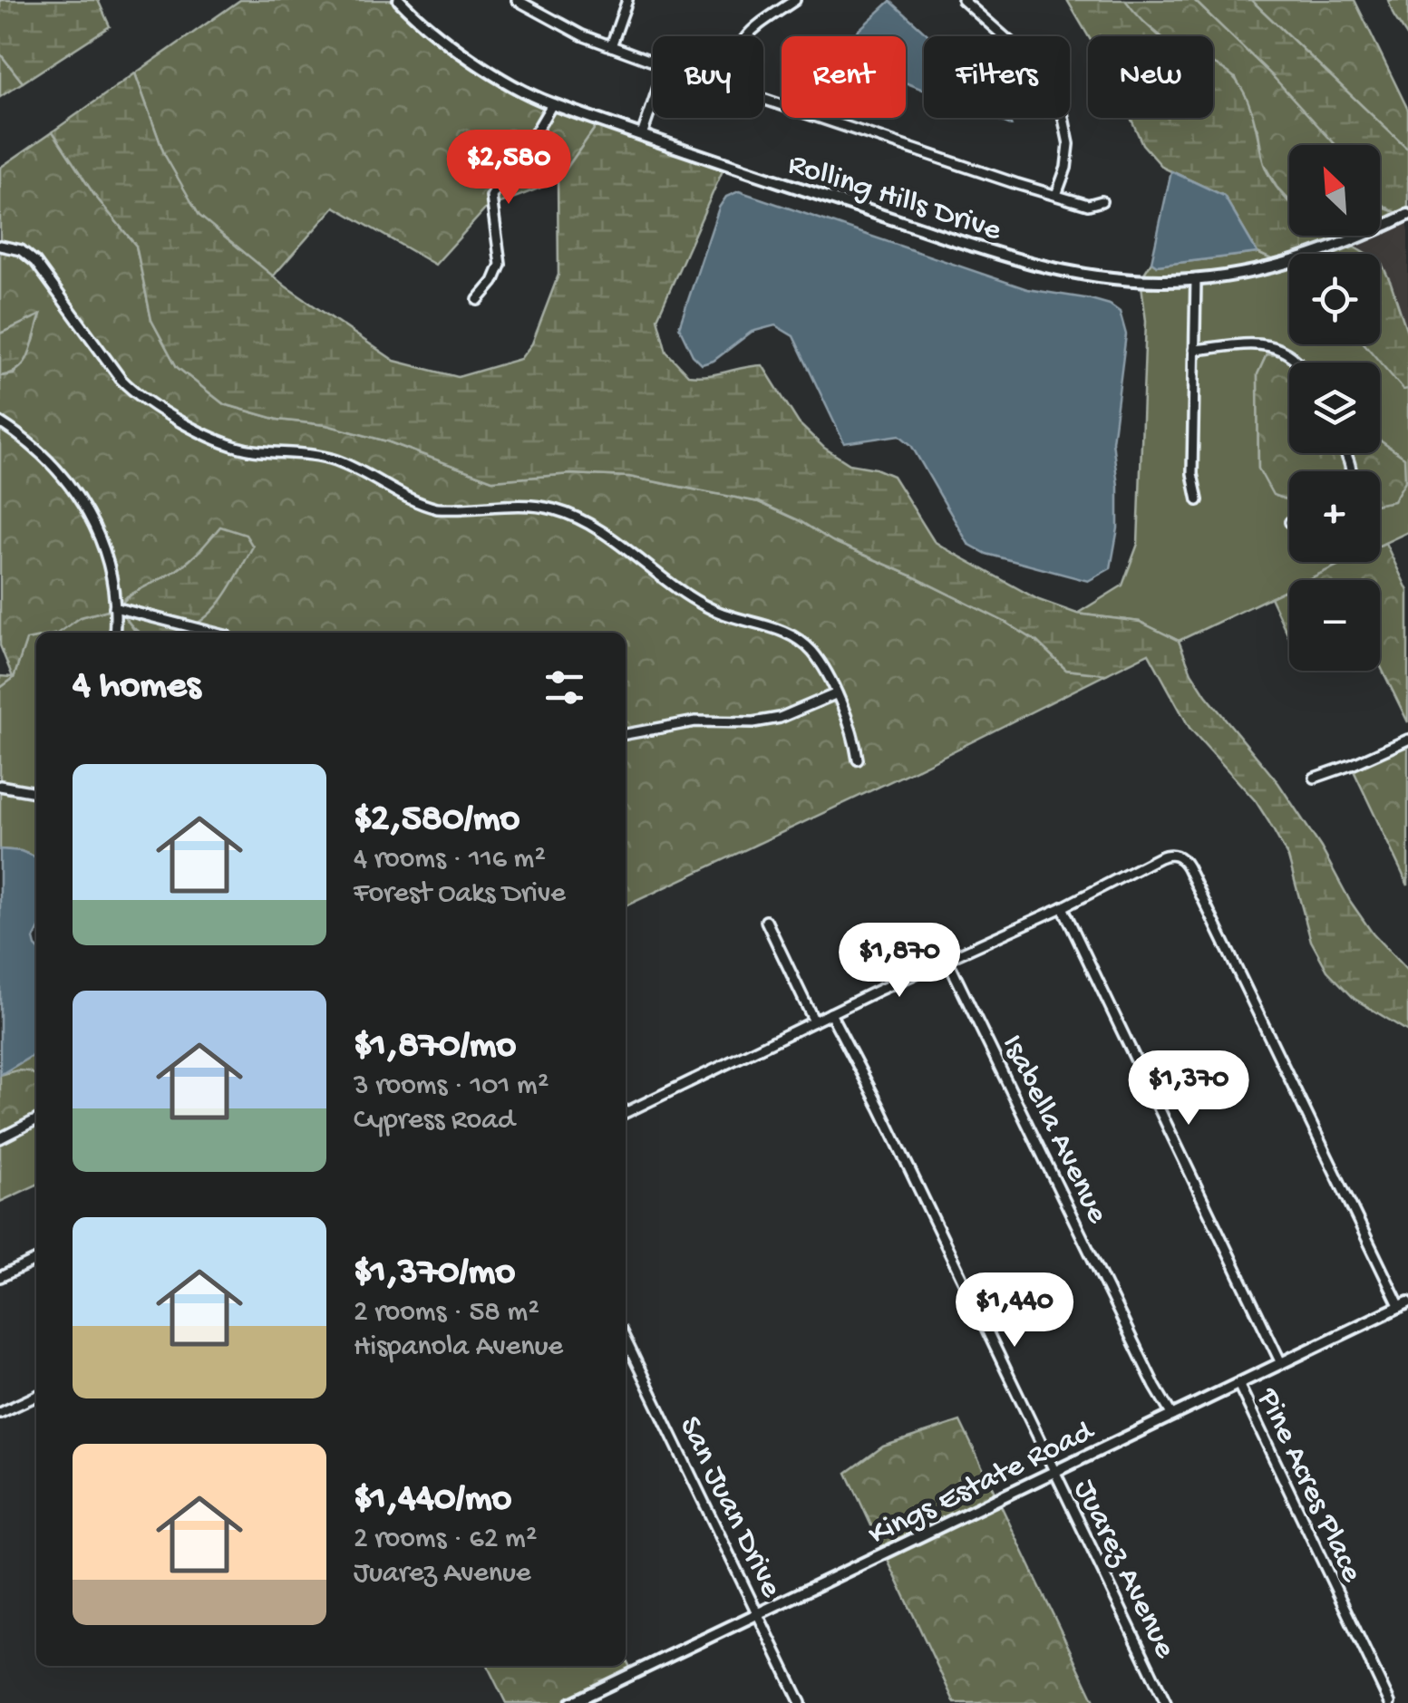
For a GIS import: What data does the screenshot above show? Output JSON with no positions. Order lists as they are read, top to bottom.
{
  "streets": {
    "street": [
      "Rolling Hills Drive",
      "Isabella Avenue",
      "Kings Estate Road",
      "Pine Acres Place",
      "San Juan Drive",
      "Juarez Avenue"
    ]
  },
  "crossings": [
    ["Isabella Avenue", "Kings Estate Road"],
    ["Kings Estate Road", "Pine Acres Place"],
    ["Kings Estate Road", "San Juan Drive"],
    ["Kings Estate Road", "Juarez Avenue"]
  ],
  "north": "top left",
  "page": {
    "chip": [
      "Buy",
      "Rent",
      "Filters",
      "New"
    ],
    "price": [
      "$2,580",
      "$1,870",
      "$1,370",
      "$1,440"
    ],
    "map_buttons": ["+", "−"],
    "heading": "4 homes",
    "list": [
      {
        "name": "$2,580/mo",
        "note": "4 rooms · 116 m² · Forest Oaks Drive"
      },
      {
        "name": "$1,870/mo",
        "note": "3 rooms · 101 m² · Cypress Road"
      },
      {
        "name": "$1,370/mo",
        "note": "2 rooms · 58 m² · Hispanola Avenue"
      },
      {
        "name": "$1,440/mo",
        "note": "2 rooms · 62 m² · Juarez Avenue"
      }
    ]
  }
}
